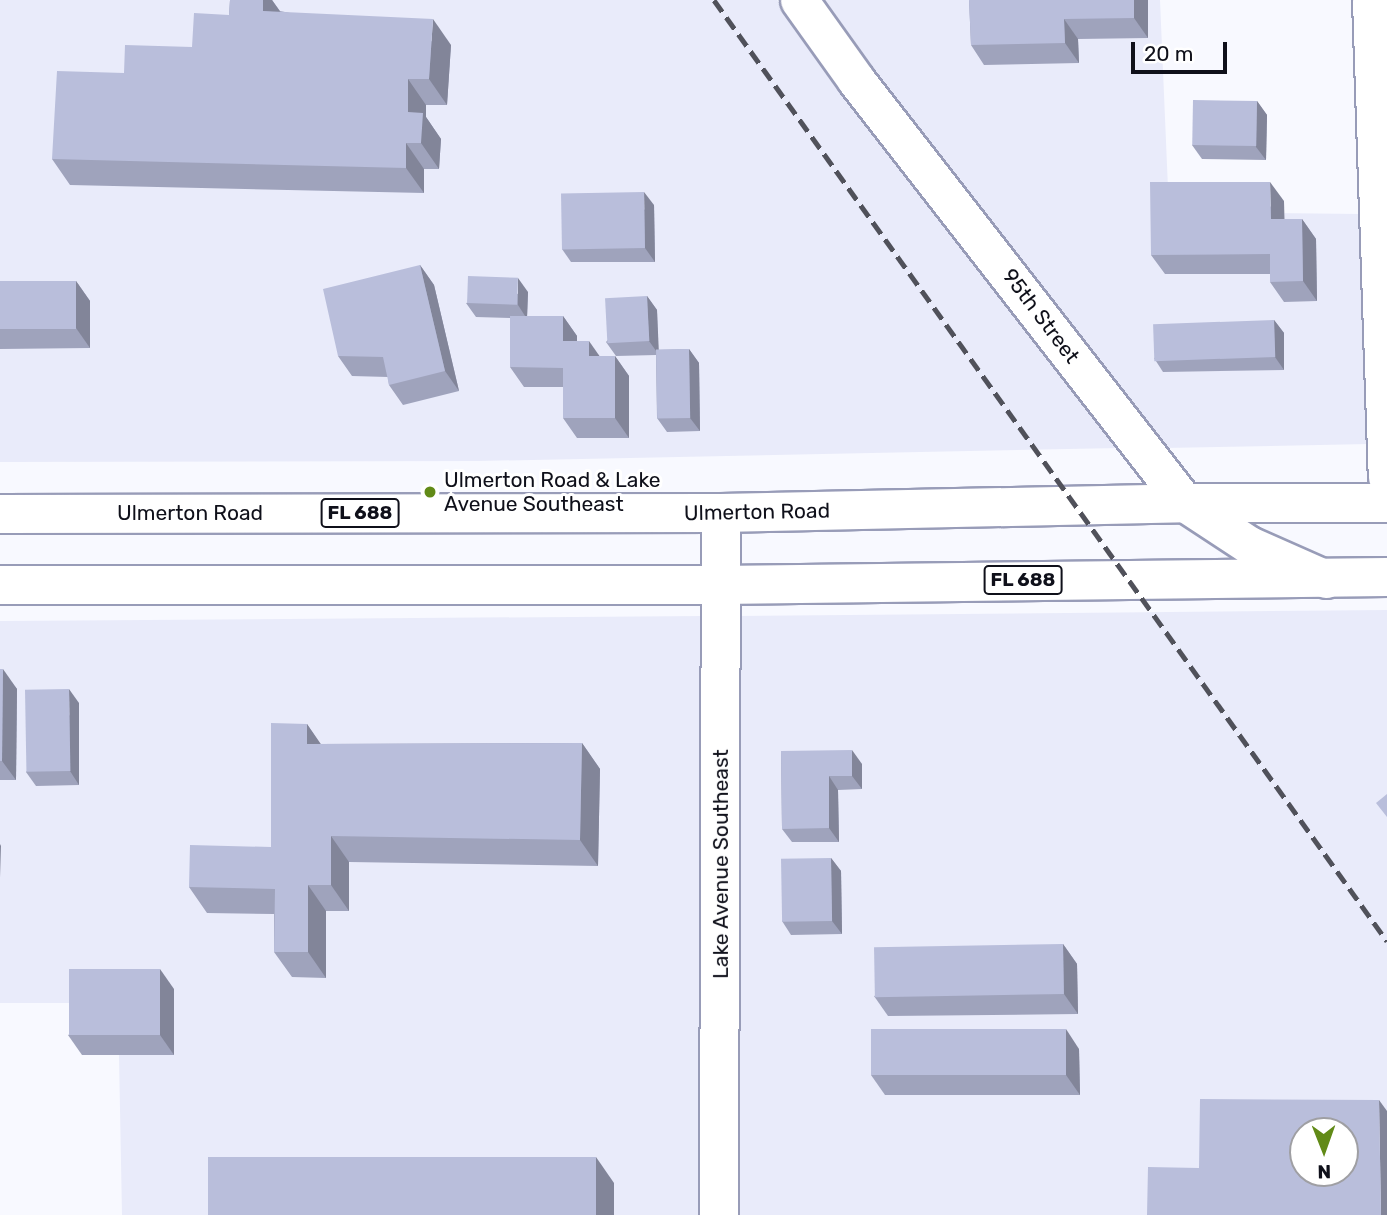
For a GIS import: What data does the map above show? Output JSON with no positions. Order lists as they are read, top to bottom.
{
  "streets": {
    "main road": ["Ulmerton Road", "FL 688", "Lake Avenue Southeast"],
    "street": ["95th Street"]
  },
  "crossings": [
    ["95th Street", "Ulmerton Road"],
    ["95th Street", "FL 688"],
    ["Ulmerton Road", "Lake Avenue Southeast"],
    ["FL 688", "Lake Avenue Southeast"]
  ],
  "places": ["Ulmerton Road & Lake Avenue Southeast"],
  "scale_bar": "20 m",
  "north": "bottom"
}
